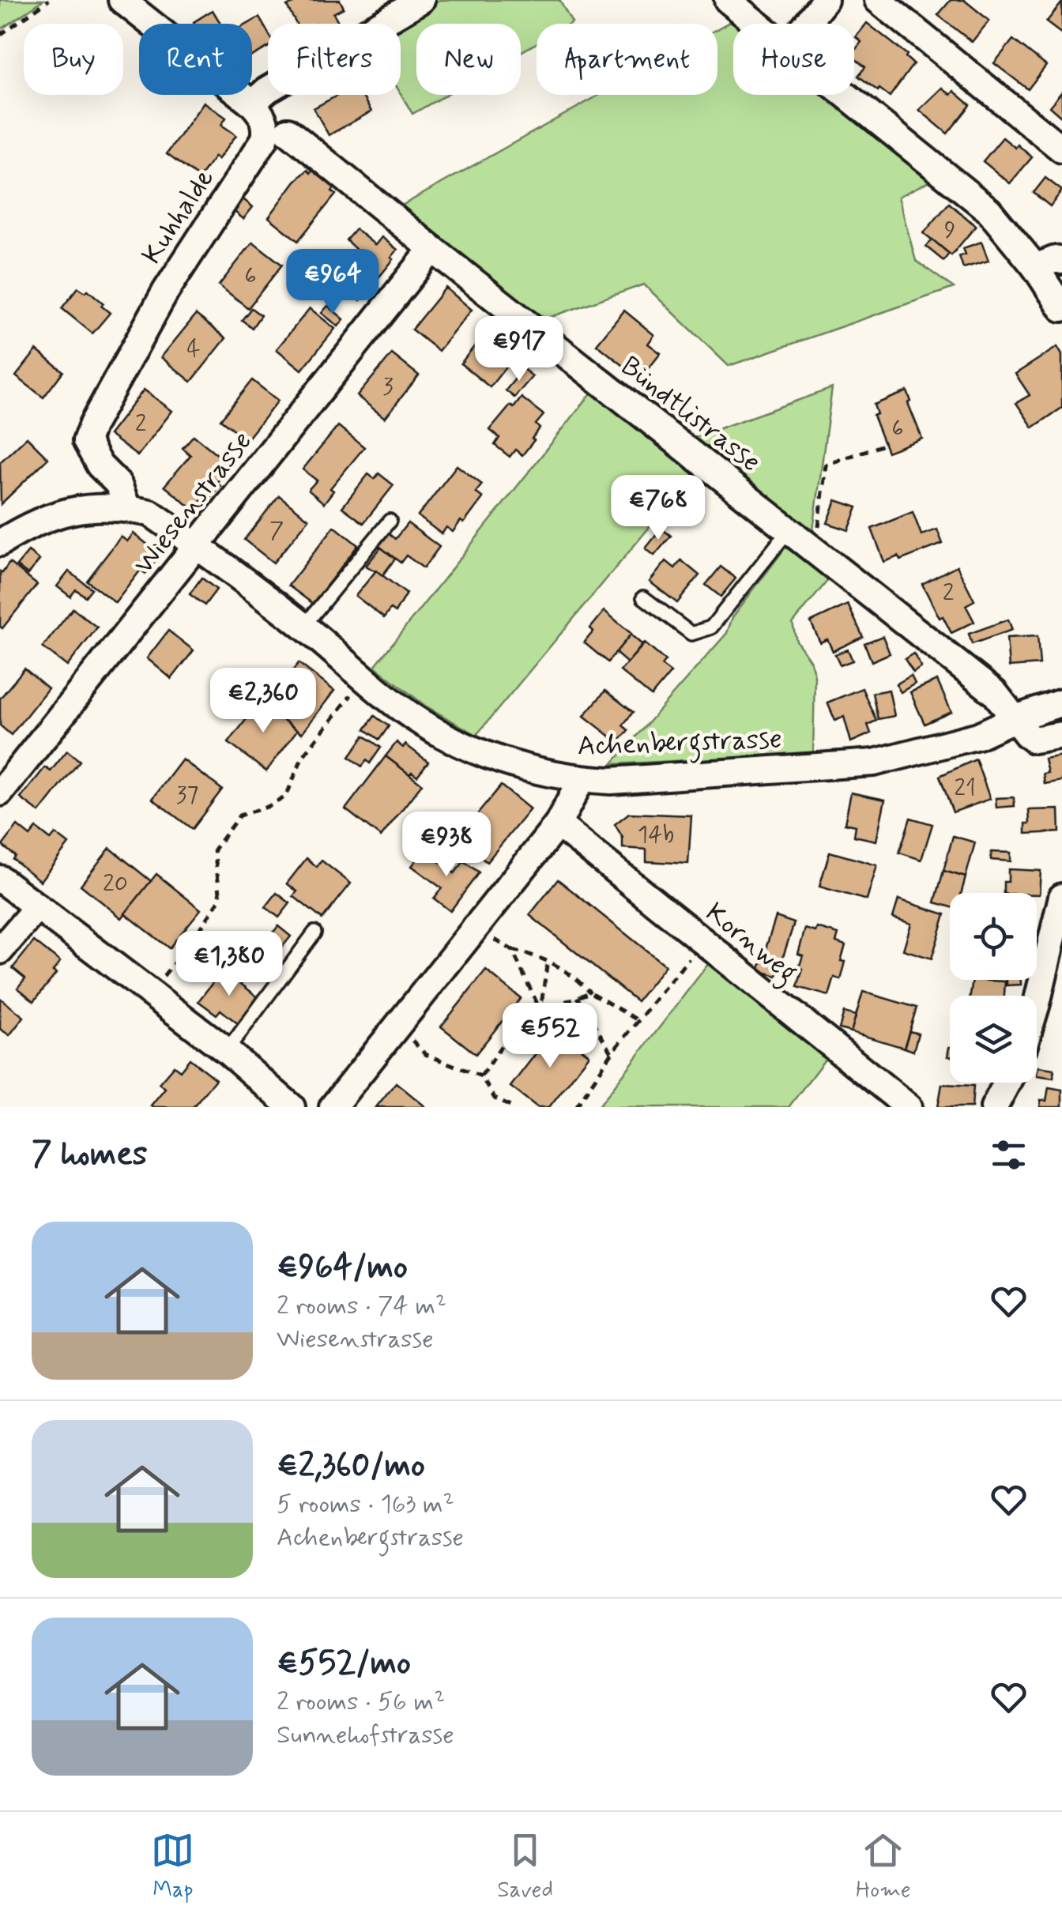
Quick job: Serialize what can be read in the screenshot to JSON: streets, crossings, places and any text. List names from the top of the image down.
{
  "streets": {
    "street": [
      "Kuhhalde",
      "Bündtlistrasse",
      "Wiesenstrasse",
      "Achenbergstrasse",
      "Kornweg"
    ]
  },
  "crossings": [
    ["Kuhhalde", "Achenbergstrasse"],
    ["Bündtlistrasse", "Wiesenstrasse"],
    ["Bündtlistrasse", "Achenbergstrasse"],
    ["Wiesenstrasse", "Achenbergstrasse"]
  ],
  "house_numbers": [
    "9",
    "6",
    "4",
    "3",
    "2",
    "6",
    "7",
    "2",
    "21",
    "37",
    "14b",
    "20"
  ],
  "page": {
    "chip": [
      "Buy",
      "Rent",
      "Filters",
      "New",
      "Apartment",
      "House"
    ],
    "price": [
      "€964",
      "€917",
      "€768",
      "€2,360",
      "€938",
      "€1,380",
      "€552"
    ],
    "heading": "7 homes",
    "list": [
      {
        "name": "€964/mo",
        "note": "2 rooms · 74 m² · Wiesenstrasse"
      },
      {
        "name": "€2,360/mo",
        "note": "5 rooms · 163 m² · Achenbergstrasse"
      },
      {
        "name": "€552/mo",
        "note": "2 rooms · 56 m² · Sunnehofstrasse"
      }
    ],
    "tabs": ["Map", "Saved", "Home"]
  }
}
